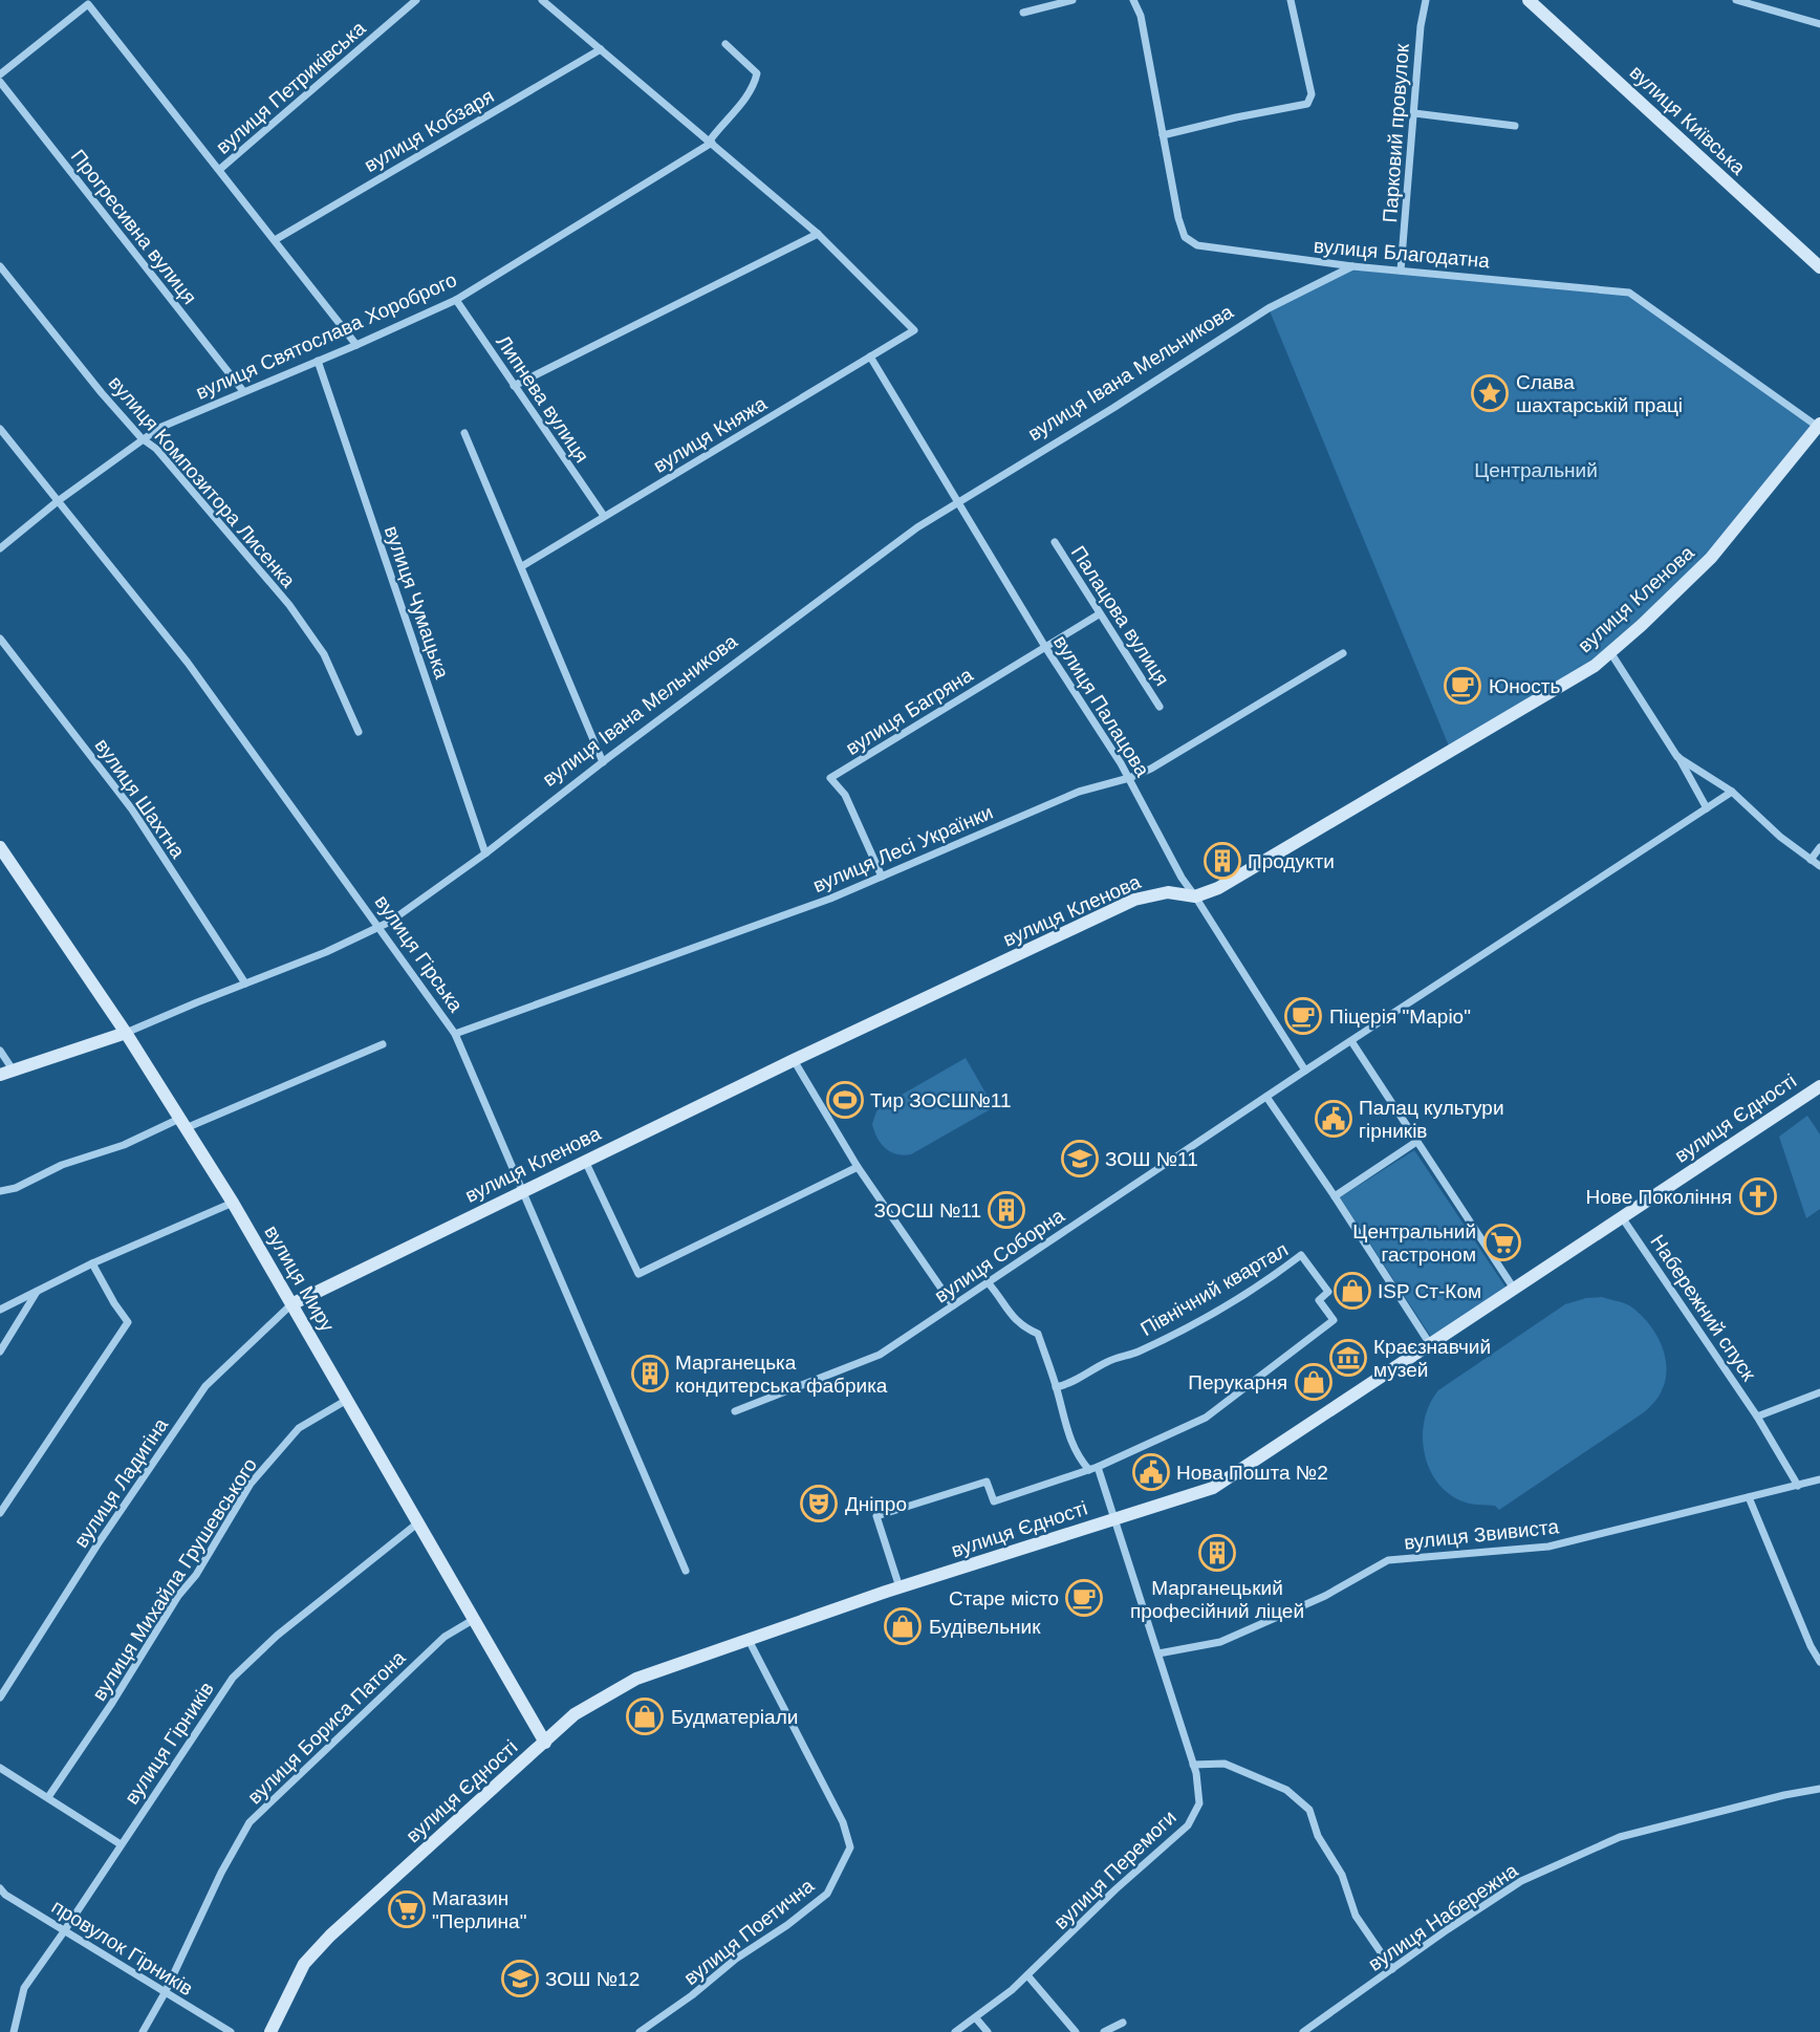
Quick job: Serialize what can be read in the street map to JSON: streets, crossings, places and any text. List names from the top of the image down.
{
  "streets": {
    "street": [
      "вулиця Петриківська",
      "вулиця Київська",
      "вулиця Кобзаря",
      "Парковий провулок",
      "Прогресивна вулиця",
      "вулиця Благодатна",
      "вулиця Святослава Хороброго",
      "вулиця Івана Мельникова",
      "Липнева вулиця",
      "вулиця Княжа",
      "вулиця Композитора Лисенка",
      "вулиця Кленова",
      "вулиця Чумацька",
      "Палацова вулиця",
      "вулиця Палацова",
      "вулиця Багряна",
      "вулиця Шахтна",
      "вулиця Лесі Українки",
      "вулиця Гірська",
      "вулиця Єдності",
      "вулиця Соборна",
      "вулиця Миру",
      "Північний квартал",
      "Набережний спуск",
      "вулиця Ладигіна",
      "вулиця Звивиста",
      "вулиця Михайла Грушевського",
      "вулиця Бориса Патона",
      "вулиця Гірників",
      "вулиця Перемоги",
      "вулиця Набережна",
      "вулиця Поетична",
      "провулок Гірників"
    ]
  },
  "crossings": [
    ["Парковий провулок", "вулиця Благодатна"],
    ["Прогресивна вулиця", "вулиця Святослава Хороброго"],
    ["вулиця Благодатна", "вулиця Івана Мельникова"],
    ["вулиця Благодатна", "вулиця Кленова"],
    ["вулиця Святослава Хороброго", "Липнева вулиця"],
    ["вулиця Святослава Хороброго", "вулиця Композитора Лисенка"],
    ["вулиця Святослава Хороброго", "вулиця Чумацька"],
    ["вулиця Святослава Хороброго", "вулиця Гірська"],
    ["вулиця Івана Мельникова", "вулиця Чумацька"],
    ["вулиця Івана Мельникова", "вулиця Палацова"],
    ["вулиця Івана Мельникова", "вулиця Шахтна"],
    ["вулиця Івана Мельникова", "вулиця Гірська"],
    ["вулиця Івана Мельникова", "вулиця Миру"],
    ["Липнева вулиця", "вулиця Княжа"],
    ["вулиця Княжа", "вулиця Палацова"],
    ["вулиця Кленова", "вулиця Палацова"],
    ["вулиця Кленова", "вулиця Гірська"],
    ["вулиця Кленова", "вулиця Миру"],
    ["вулиця Кленова", "вулиця Ладигіна"],
    ["Палацова вулиця", "вулиця Багряна"],
    ["вулиця Палацова", "вулиця Багряна"],
    ["вулиця Палацова", "вулиця Лесі Українки"],
    ["вулиця Палацова", "вулиця Соборна"],
    ["вулиця Багряна", "вулиця Лесі Українки"],
    ["вулиця Лесі Українки", "вулиця Гірська"],
    ["вулиця Єдності", "вулиця Миру"],
    ["вулиця Єдності", "Північний квартал"],
    ["вулиця Єдності", "Набережний спуск"],
    ["вулиця Єдності", "вулиця Перемоги"],
    ["вулиця Єдності", "вулиця Поетична"],
    ["вулиця Миру", "вулиця Ладигіна"],
    ["вулиця Миру", "вулиця Михайла Грушевського"],
    ["вулиця Миру", "вулиця Бориса Патона"],
    ["вулиця Миру", "вулиця Гірників"],
    ["Набережний спуск", "вулиця Звивиста"],
    ["вулиця Звивиста", "вулиця Перемоги"],
    ["вулиця Бориса Патона", "провулок Гірників"],
    ["вулиця Гірників", "провулок Гірників"]
  ],
  "parks": ["Центральний"],
  "places": {
    "place": ["Слава шахтарській праці"],
    "cafe": ["Юность", "Піцерія \"Маріо\"", "Старе місто"],
    "building": [
      "Продукти",
      "ЗОСШ №11",
      "Марганецька кондитерська фабрика",
      "Марганецький професійний ліцей"
    ],
    "sports": ["Тир ЗОСШ№11"],
    "public building": ["Палац культури гірників", "Нова Пошта №2"],
    "school or university": ["ЗОШ №11", "ЗОШ №12"],
    "church": ["Нове Покоління"],
    "supermarket": ["Центральний гастроном", "Магазин \"Перлина\""],
    "shop": [
      "ISP Ст-Ком",
      "Перукарня",
      "Будівельник",
      "Будматеріали"
    ],
    "museum": ["Краєзнавчий музей"],
    "theatre": ["Дніпро"]
  }
}
